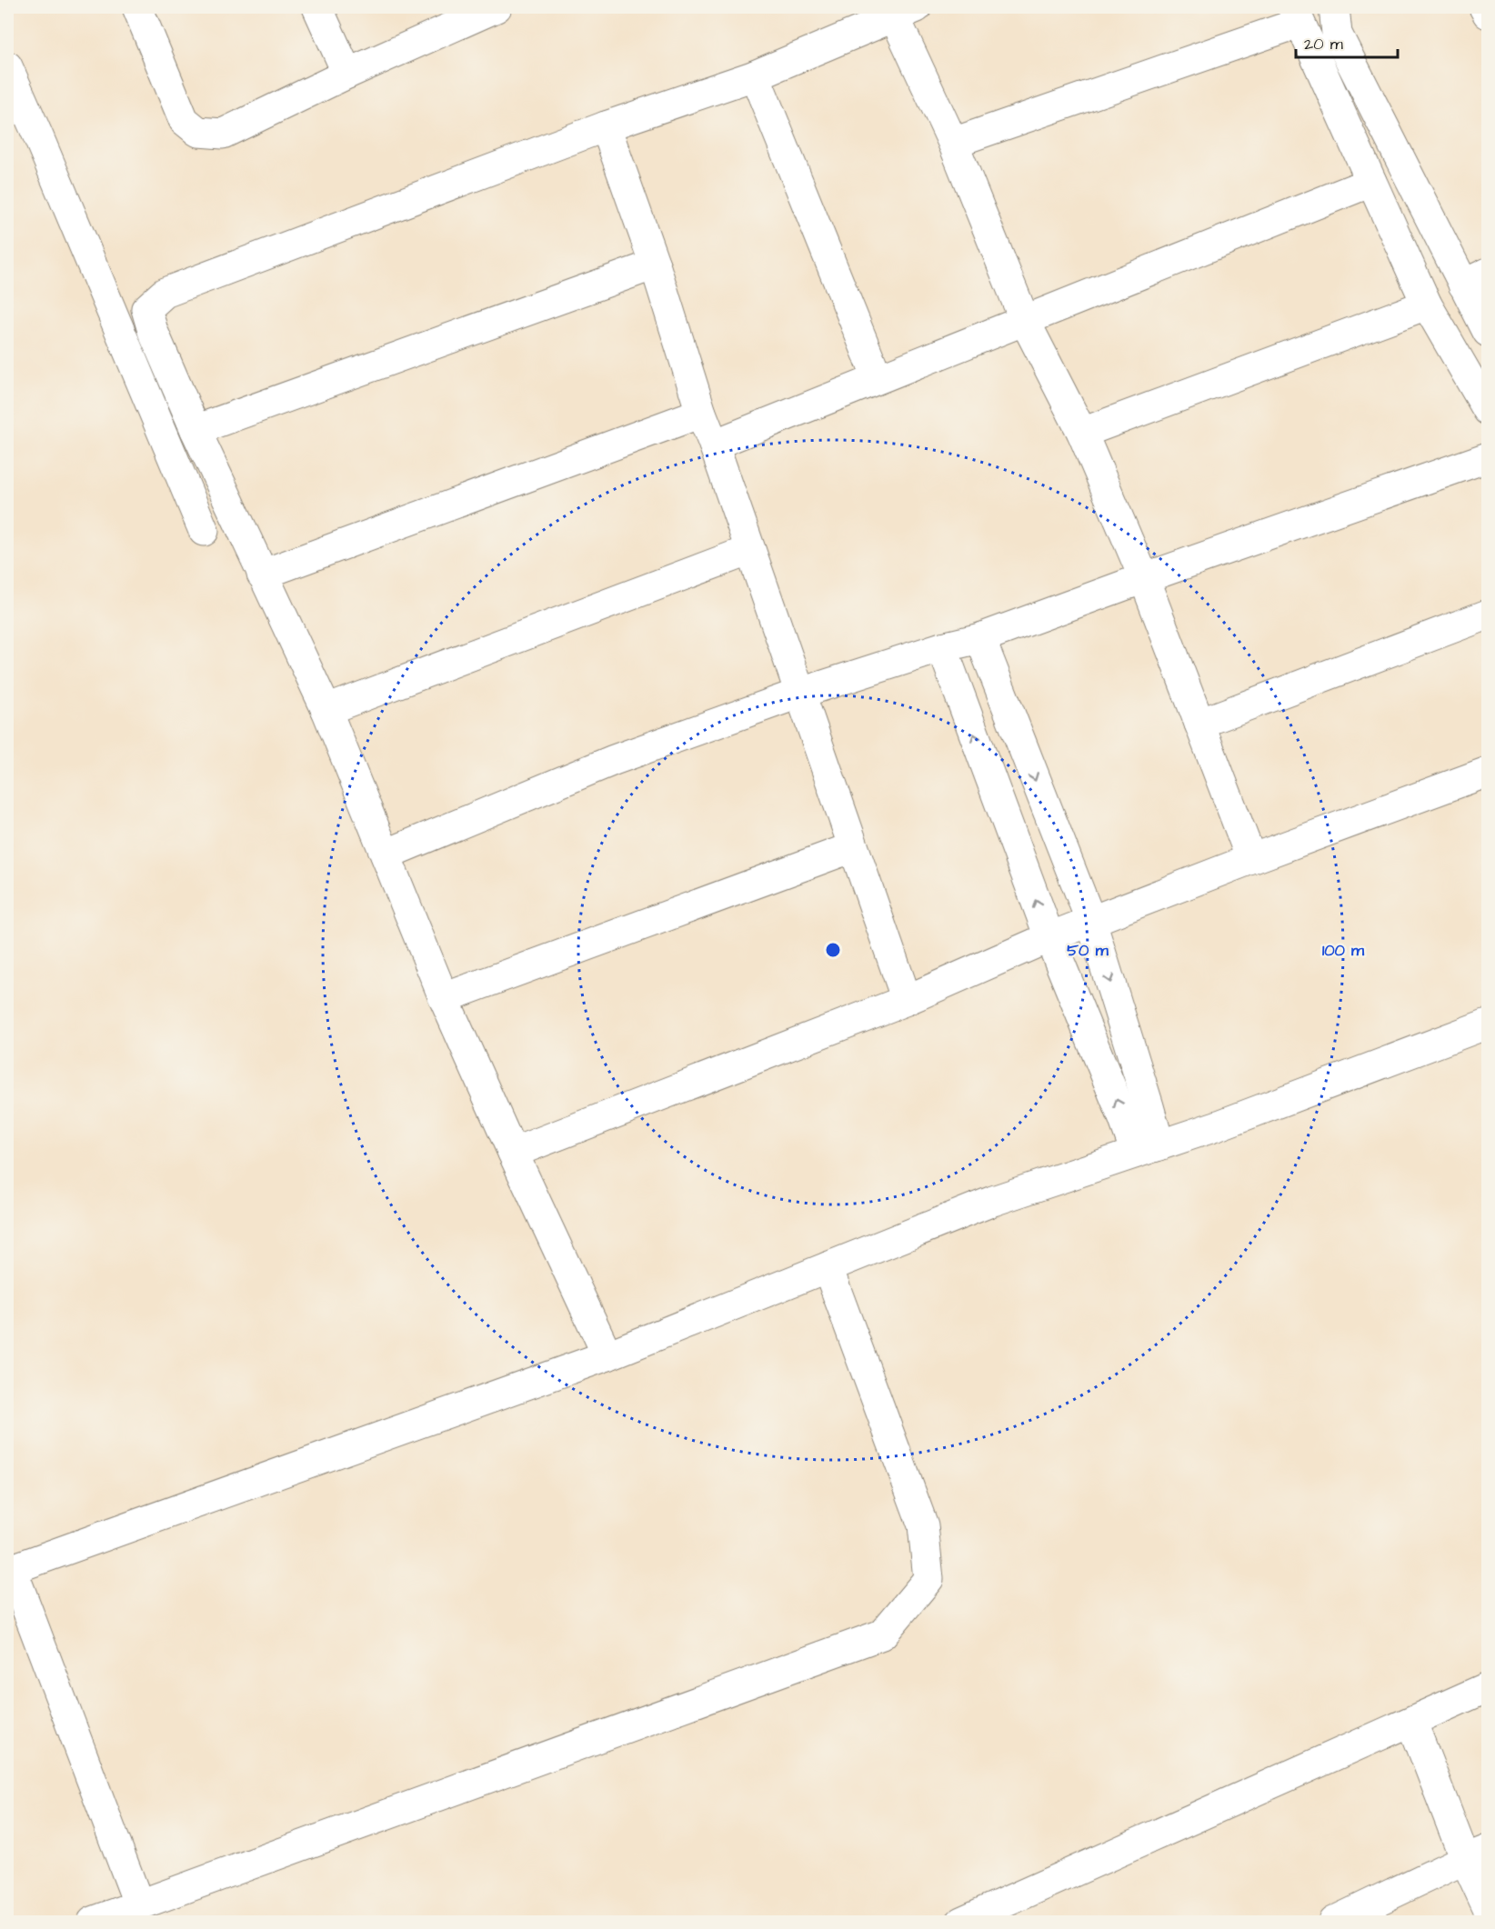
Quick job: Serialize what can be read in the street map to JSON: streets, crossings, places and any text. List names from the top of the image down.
{
  "scale_bar": "20 m",
  "rings": ["50 m", "100 m"]
}
